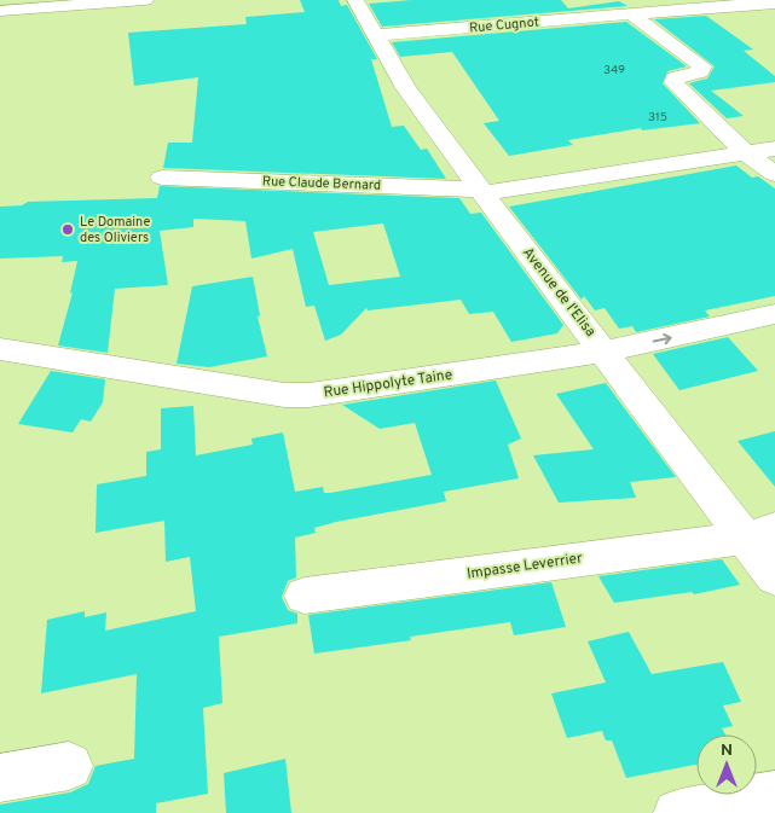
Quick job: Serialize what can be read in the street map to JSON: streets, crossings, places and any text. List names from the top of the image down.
{
  "streets": {
    "street": [
      "Rue Cugnot",
      "Rue Claude Bernard",
      "Avenue de l'Elisa",
      "Rue Hippolyte Taine",
      "Impasse Leverrier"
    ]
  },
  "crossings": [
    ["Rue Cugnot", "Avenue de l'Elisa"],
    ["Rue Claude Bernard", "Avenue de l'Elisa"],
    ["Avenue de l'Elisa", "Rue Hippolyte Taine"],
    ["Avenue de l'Elisa", "Impasse Leverrier"]
  ],
  "places": ["Le Domaine des Oliviers"],
  "house_numbers": ["349", "315"],
  "north": "top"
}
